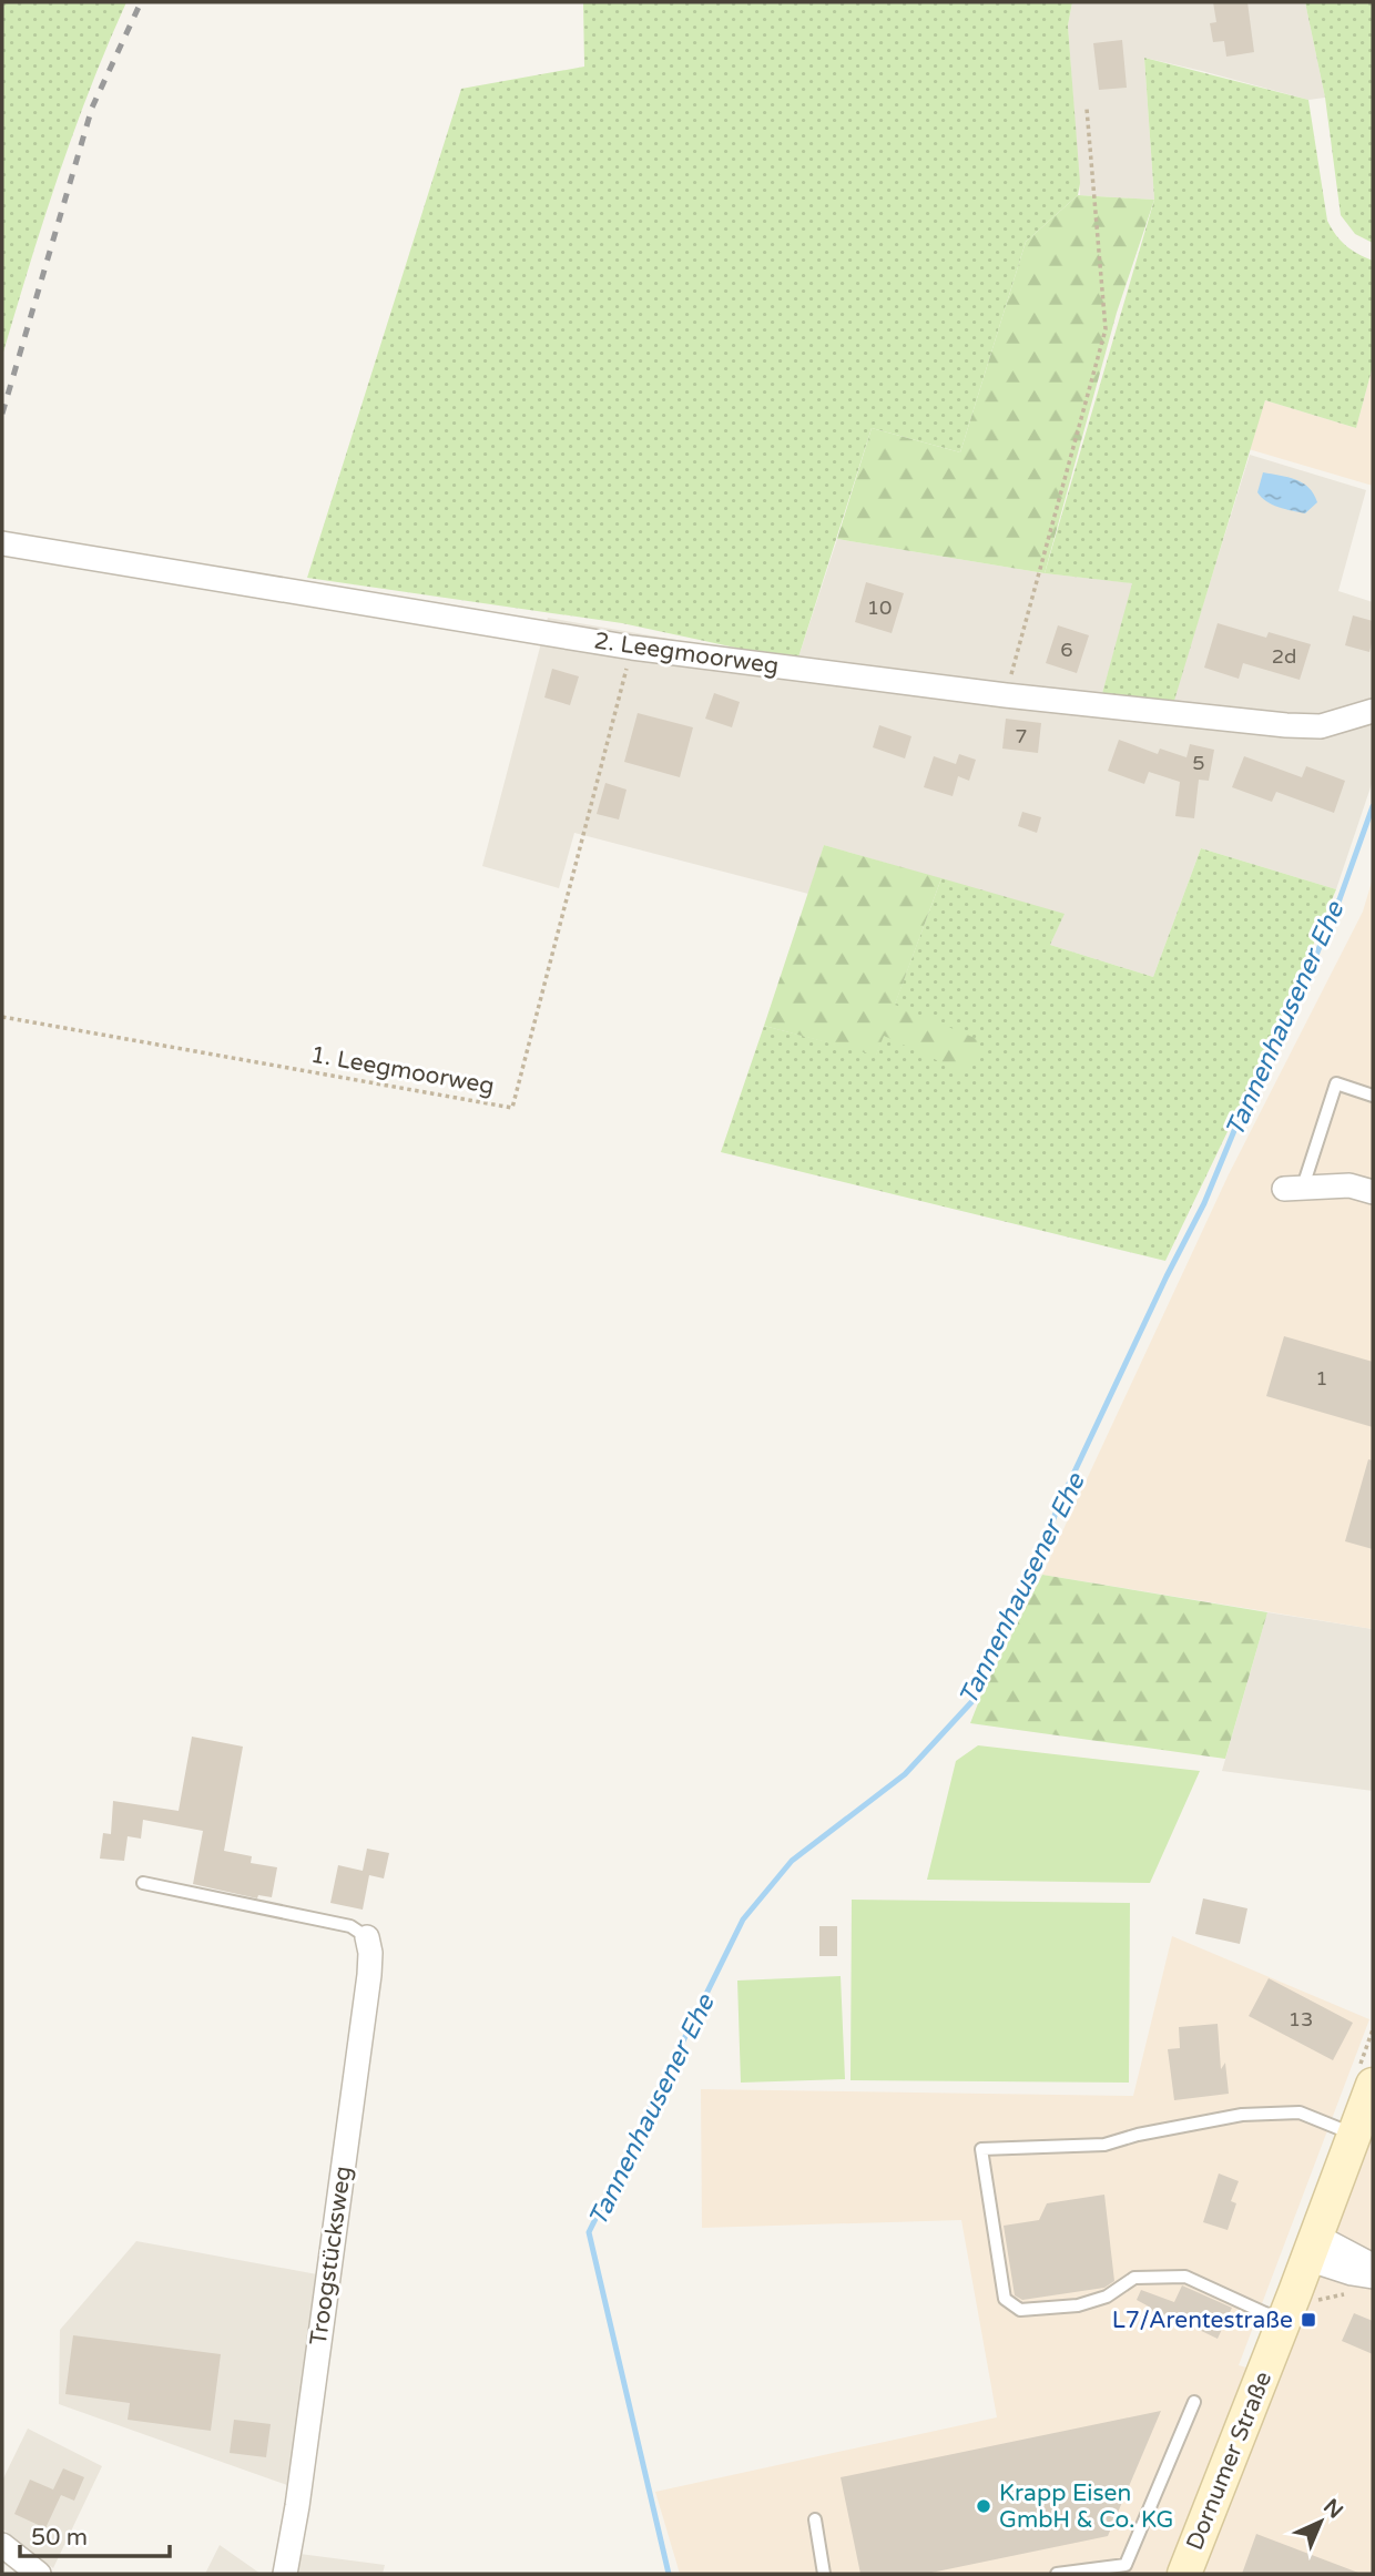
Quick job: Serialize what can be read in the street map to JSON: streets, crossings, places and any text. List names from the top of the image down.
{
  "streets": {
    "main road": ["Dornumer Straße"],
    "street": ["2. Leegmoorweg", "Troogstücksweg"],
    "path": ["1. Leegmoorweg"]
  },
  "crossings": [
    ["2. Leegmoorweg", "1. Leegmoorweg"]
  ],
  "water": ["Tannenhausener Ehe"],
  "places": {
    "transit": ["L7/Arentestraße"],
    "other": ["Krapp Eisen GmbH & Co. KG"]
  },
  "house_numbers": [
    "10",
    "6",
    "2d",
    "7",
    "5",
    "1",
    "13"
  ],
  "scale_bar": "50 m",
  "north": "top right"
}
